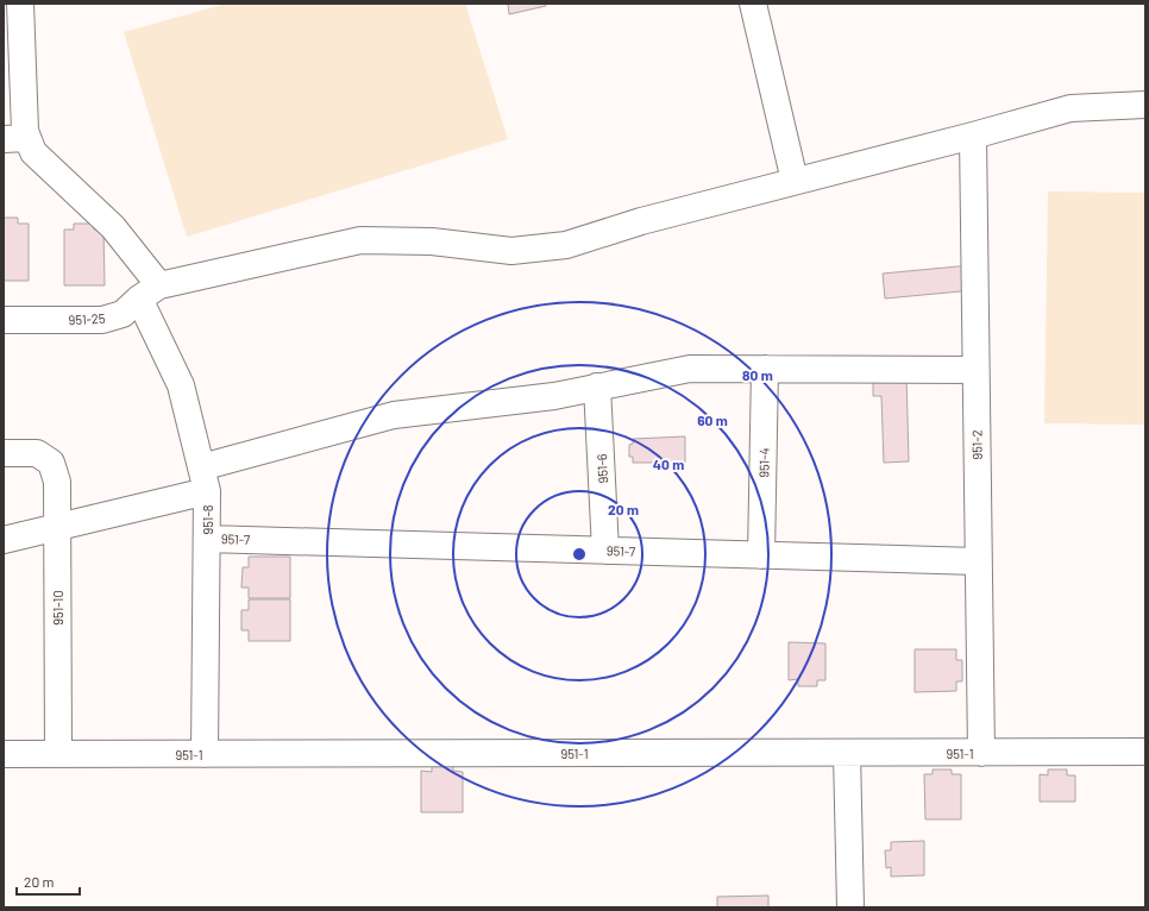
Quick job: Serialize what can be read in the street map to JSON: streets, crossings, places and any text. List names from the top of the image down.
{
  "streets": {
    "street": [
      "951-25",
      "951-2",
      "951-4",
      "951-6",
      "951-8",
      "951-7",
      "951-10",
      "951-1"
    ]
  },
  "crossings": [
    ["951-25", "951-8"],
    ["951-2", "951-7"],
    ["951-2", "951-1"],
    ["951-4", "951-7"],
    ["951-6", "951-7"],
    ["951-8", "951-7"],
    ["951-8", "951-1"],
    ["951-10", "951-1"]
  ],
  "scale_bar": "20 m",
  "rings": [
    "80 m",
    "60 m",
    "40 m",
    "20 m"
  ]
}
